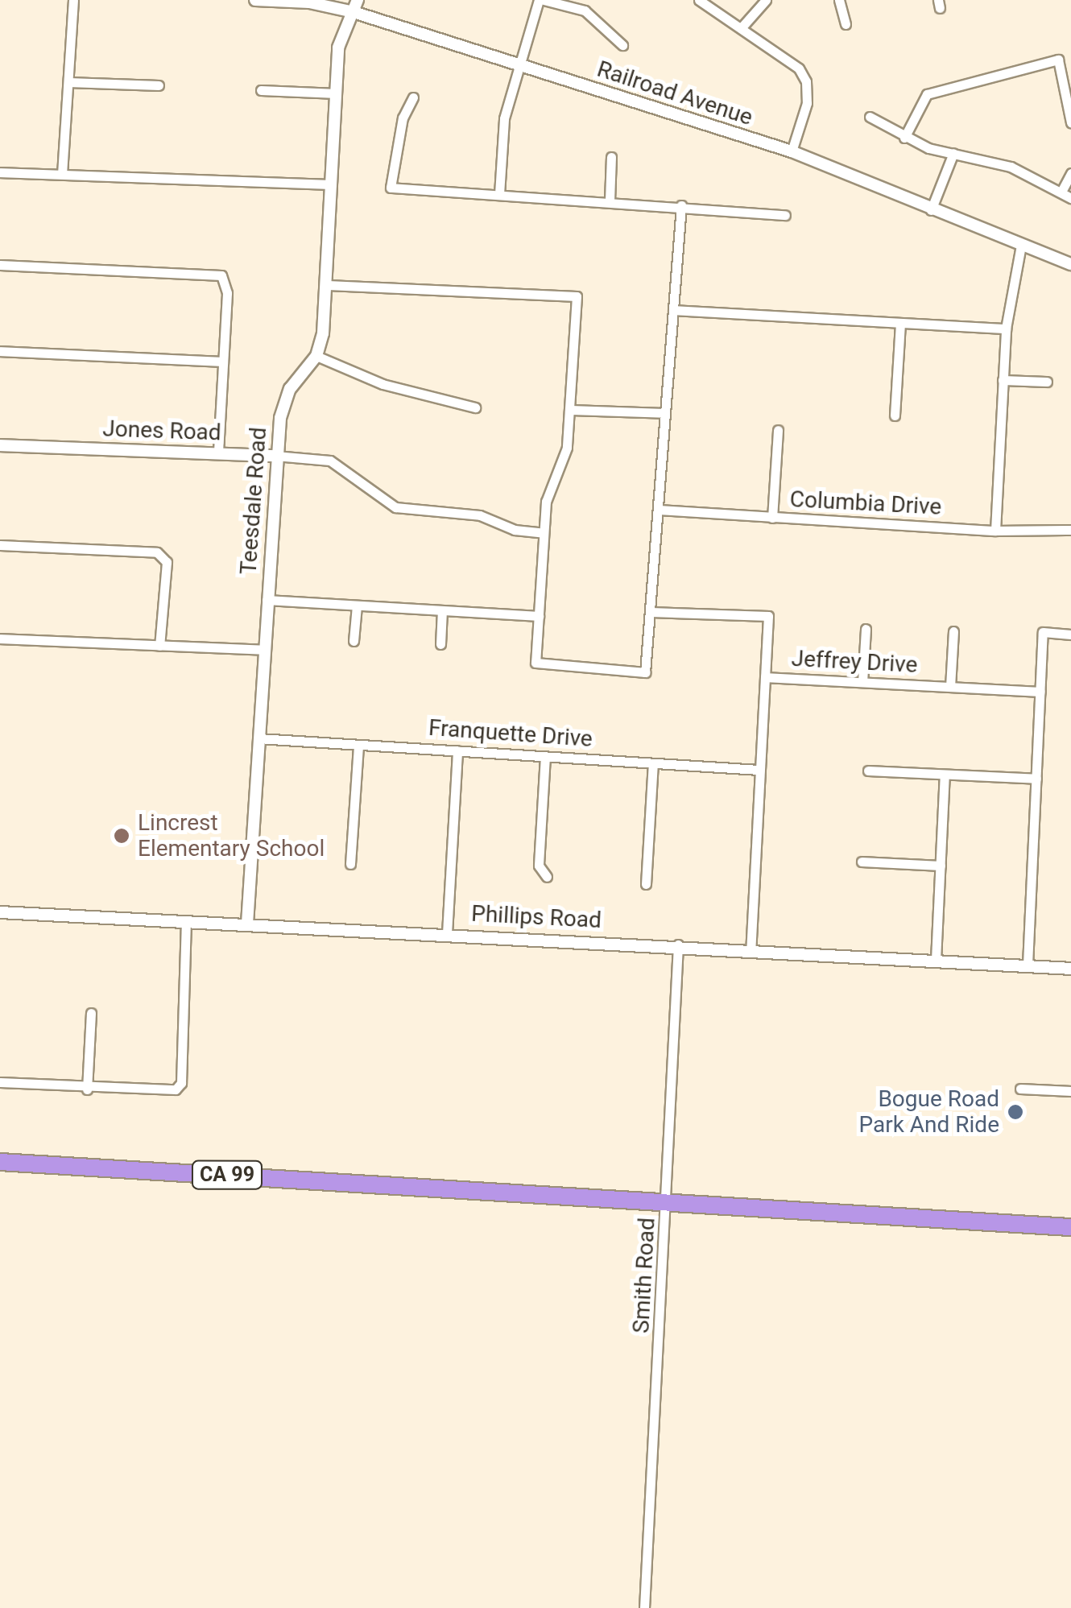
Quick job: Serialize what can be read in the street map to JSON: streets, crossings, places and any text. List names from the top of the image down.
{
  "streets": {
    "highway": ["CA 99"],
    "street": [
      "Railroad Avenue",
      "Jones Road",
      "Teesdale Road",
      "Columbia Drive",
      "Jeffrey Drive",
      "Franquette Drive",
      "Phillips Road",
      "Smith Road"
    ]
  },
  "crossings": [
    ["Railroad Avenue", "Teesdale Road"],
    ["Jones Road", "Teesdale Road"],
    ["Teesdale Road", "Franquette Drive"],
    ["Teesdale Road", "Phillips Road"],
    ["Phillips Road", "Smith Road"],
    ["CA 99", "Smith Road"]
  ],
  "places": ["Lincrest Elementary School", "Bogue Road Park And Ride"]
}
